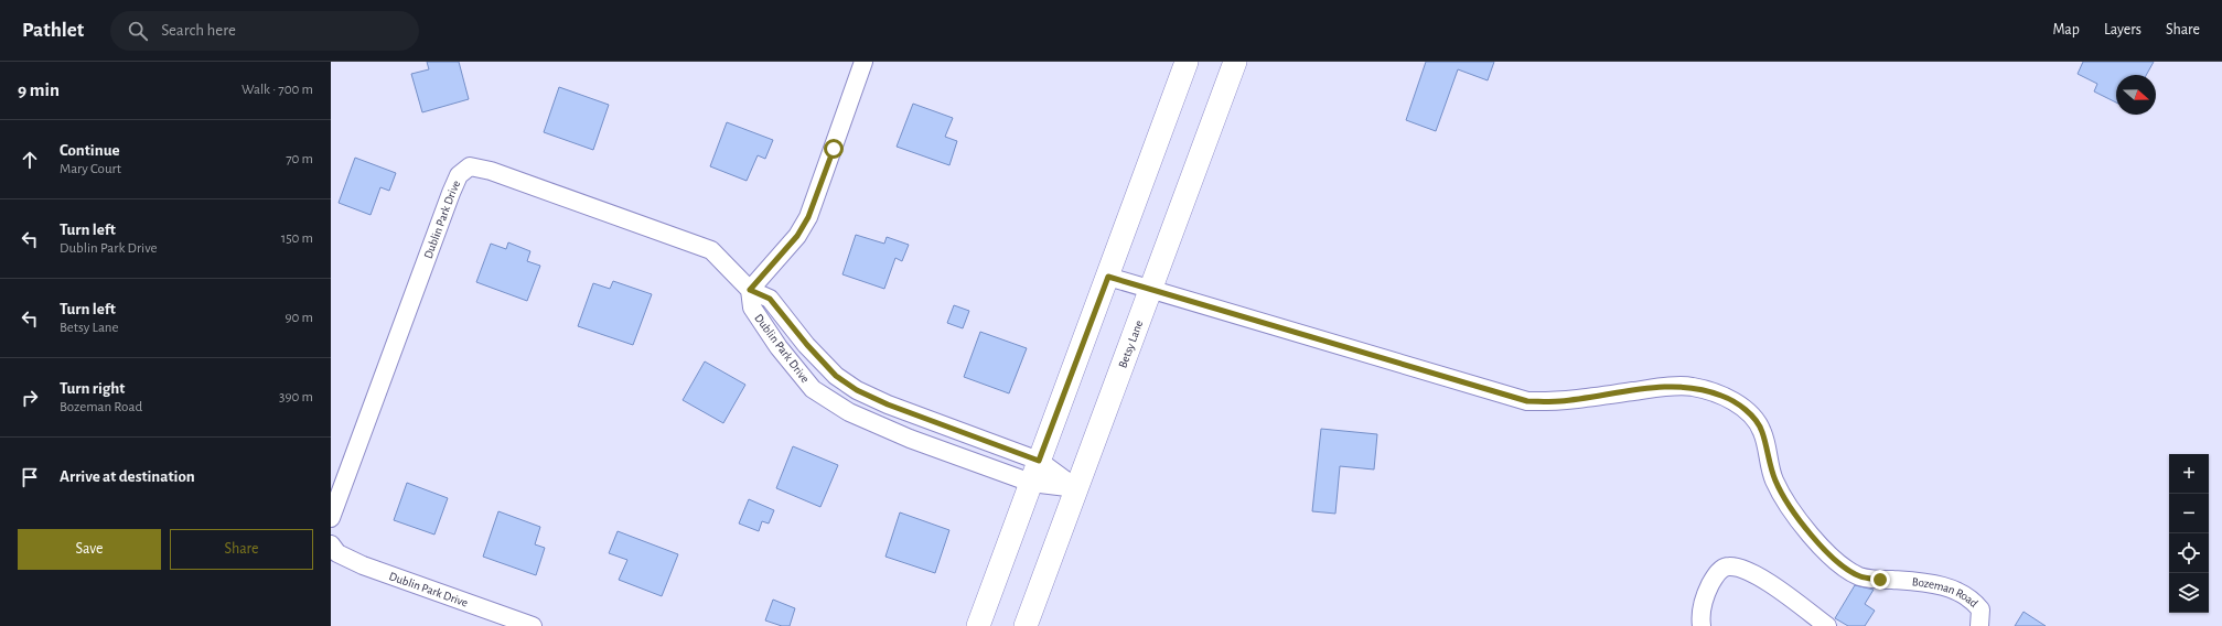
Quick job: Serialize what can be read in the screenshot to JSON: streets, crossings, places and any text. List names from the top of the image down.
{
  "streets": {
    "main road": ["Betsy Lane"],
    "street": ["Dublin Park Drive", "Bozeman Road"]
  },
  "crossings": [
    ["Dublin Park Drive", "Betsy Lane"],
    ["Betsy Lane", "Bozeman Road"]
  ],
  "north": "right",
  "page": {
    "header": "Pathlet",
    "search": "Search here",
    "nav": ["Map", "Layers", "Share"],
    "heading": ["9 min", "Walk · 700 m"],
    "list": [
      ["Continue", "Mary Court", "70 m"],
      ["Turn left", "Dublin Park Drive", "150 m"],
      ["Turn left", "Betsy Lane", "90 m"],
      ["Turn right", "Bozeman Road", "390 m"],
      "Arrive at destination"
    ],
    "map_buttons": ["+", "−"],
    "buttons": ["Save", "Share"]
  }
}
